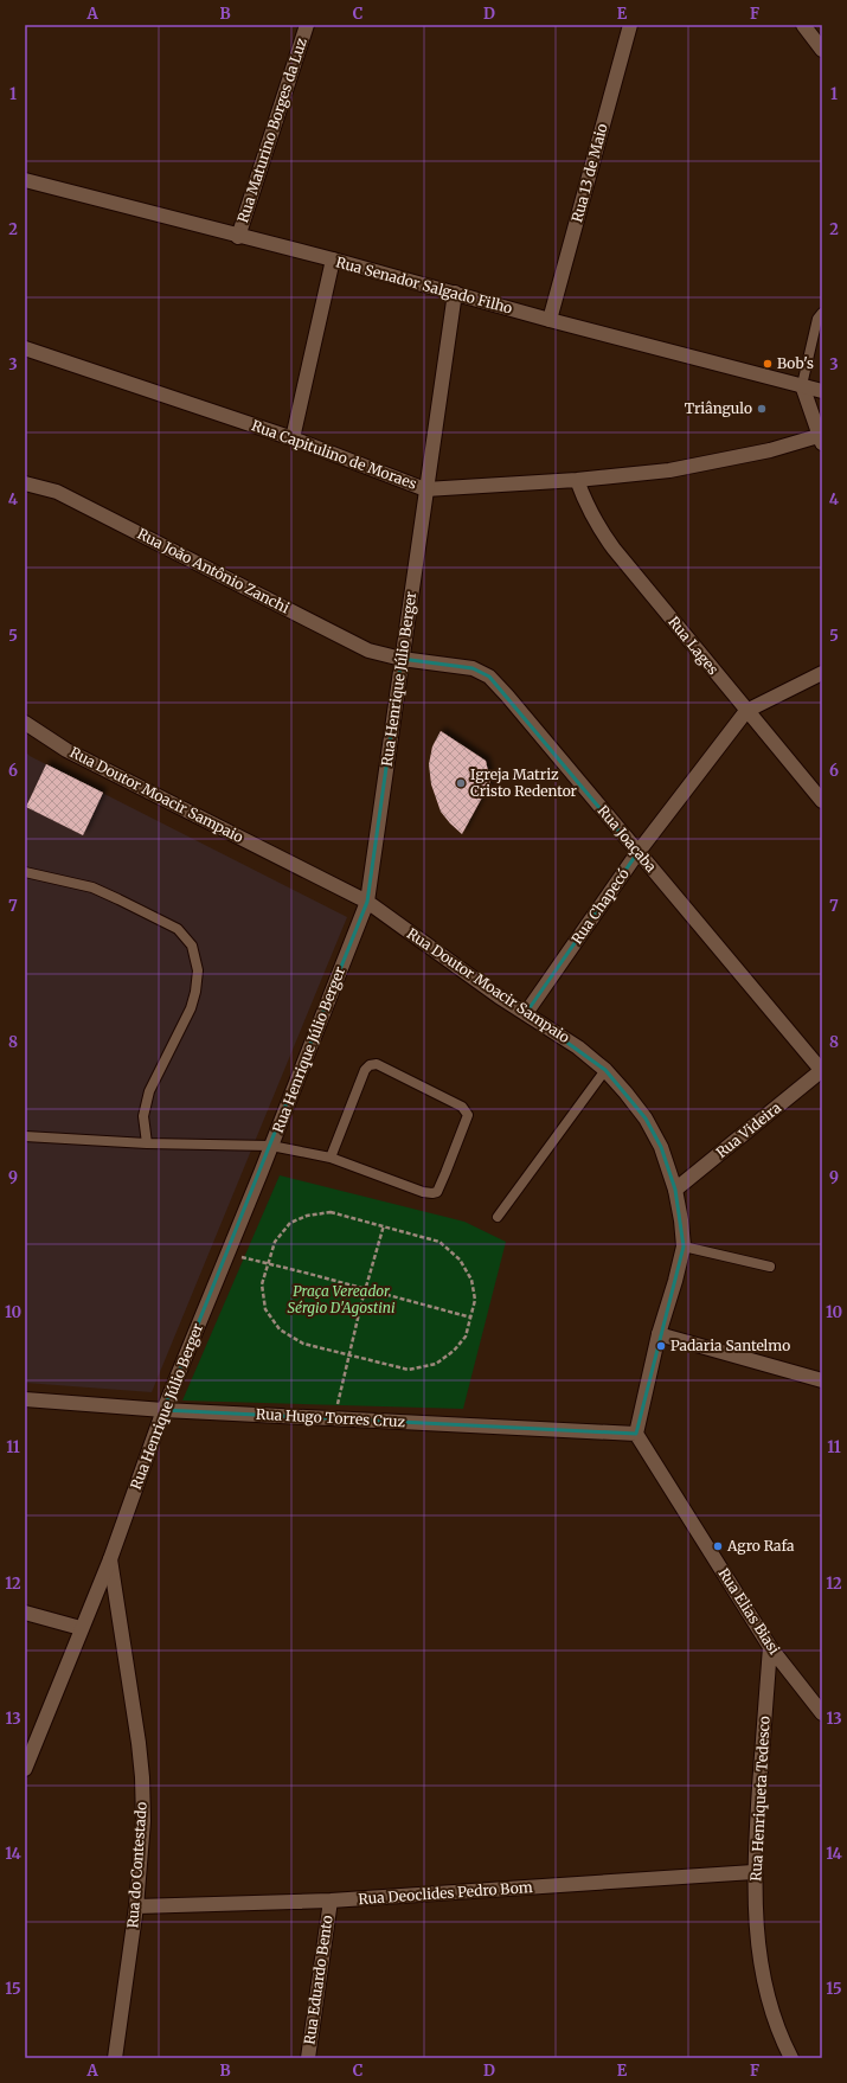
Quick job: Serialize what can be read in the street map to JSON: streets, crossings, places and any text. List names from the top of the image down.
{
  "streets": {
    "street": [
      "Rua Maturino Borges da Luz",
      "Rua 13 de Maio",
      "Rua Senador Salgado Filho",
      "Rua Capitulino de Moraes",
      "Rua João Antônio Zanchi",
      "Rua Lages",
      "Rua Henrique Júlio Berger",
      "Rua Doutor Moacir Sampaio",
      "Rua Joaçaba",
      "Rua Chapecó",
      "Rua Videira",
      "Rua Hugo Torres Cruz",
      "Rua Elias Biasi",
      "Rua Henriqueta Tedesco",
      "Rua do Contestado",
      "Rua Deoclides Pedro Bom",
      "Rua Eduardo Bento"
    ]
  },
  "crossings": [
    ["Rua Maturino Borges da Luz", "Rua Senador Salgado Filho"],
    ["Rua 13 de Maio", "Rua Senador Salgado Filho"],
    ["Rua Senador Salgado Filho", "Rua Henrique Júlio Berger"],
    ["Rua Capitulino de Moraes", "Rua Lages"],
    ["Rua Capitulino de Moraes", "Rua Henrique Júlio Berger"],
    ["Rua João Antônio Zanchi", "Rua Henrique Júlio Berger"],
    ["Rua João Antônio Zanchi", "Rua Joaçaba"],
    ["Rua Lages", "Rua Chapecó"],
    ["Rua Henrique Júlio Berger", "Rua Doutor Moacir Sampaio"],
    ["Rua Henrique Júlio Berger", "Rua Joaçaba"],
    ["Rua Henrique Júlio Berger", "Rua Hugo Torres Cruz"],
    ["Rua Henrique Júlio Berger", "Rua do Contestado"],
    ["Rua Doutor Moacir Sampaio", "Rua Chapecó"],
    ["Rua Doutor Moacir Sampaio", "Rua Videira"],
    ["Rua Doutor Moacir Sampaio", "Rua Hugo Torres Cruz"],
    ["Rua Doutor Moacir Sampaio", "Rua Elias Biasi"],
    ["Rua Joaçaba", "Rua Chapecó"],
    ["Rua Joaçaba", "Rua Videira"],
    ["Rua Hugo Torres Cruz", "Rua Elias Biasi"],
    ["Rua Elias Biasi", "Rua Henriqueta Tedesco"],
    ["Rua Henriqueta Tedesco", "Rua Deoclides Pedro Bom"],
    ["Rua do Contestado", "Rua Deoclides Pedro Bom"],
    ["Rua Deoclides Pedro Bom", "Rua Eduardo Bento"]
  ],
  "parks": ["Praça Vereador Sérgio D'Agostini"],
  "places": [
    "Bob's",
    "Triângulo",
    "Igreja Matriz Cristo Redentor",
    "Padaria Santelmo",
    "Agro Rafa"
  ],
  "grid": {
    "columns": [
      "A",
      "B",
      "C",
      "D",
      "E",
      "F"
    ],
    "rows": [
      "1",
      "2",
      "3",
      "4",
      "5",
      "6",
      "7",
      "8",
      "9",
      "10",
      "11",
      "12",
      "13",
      "14",
      "15"
    ]
  }
}
